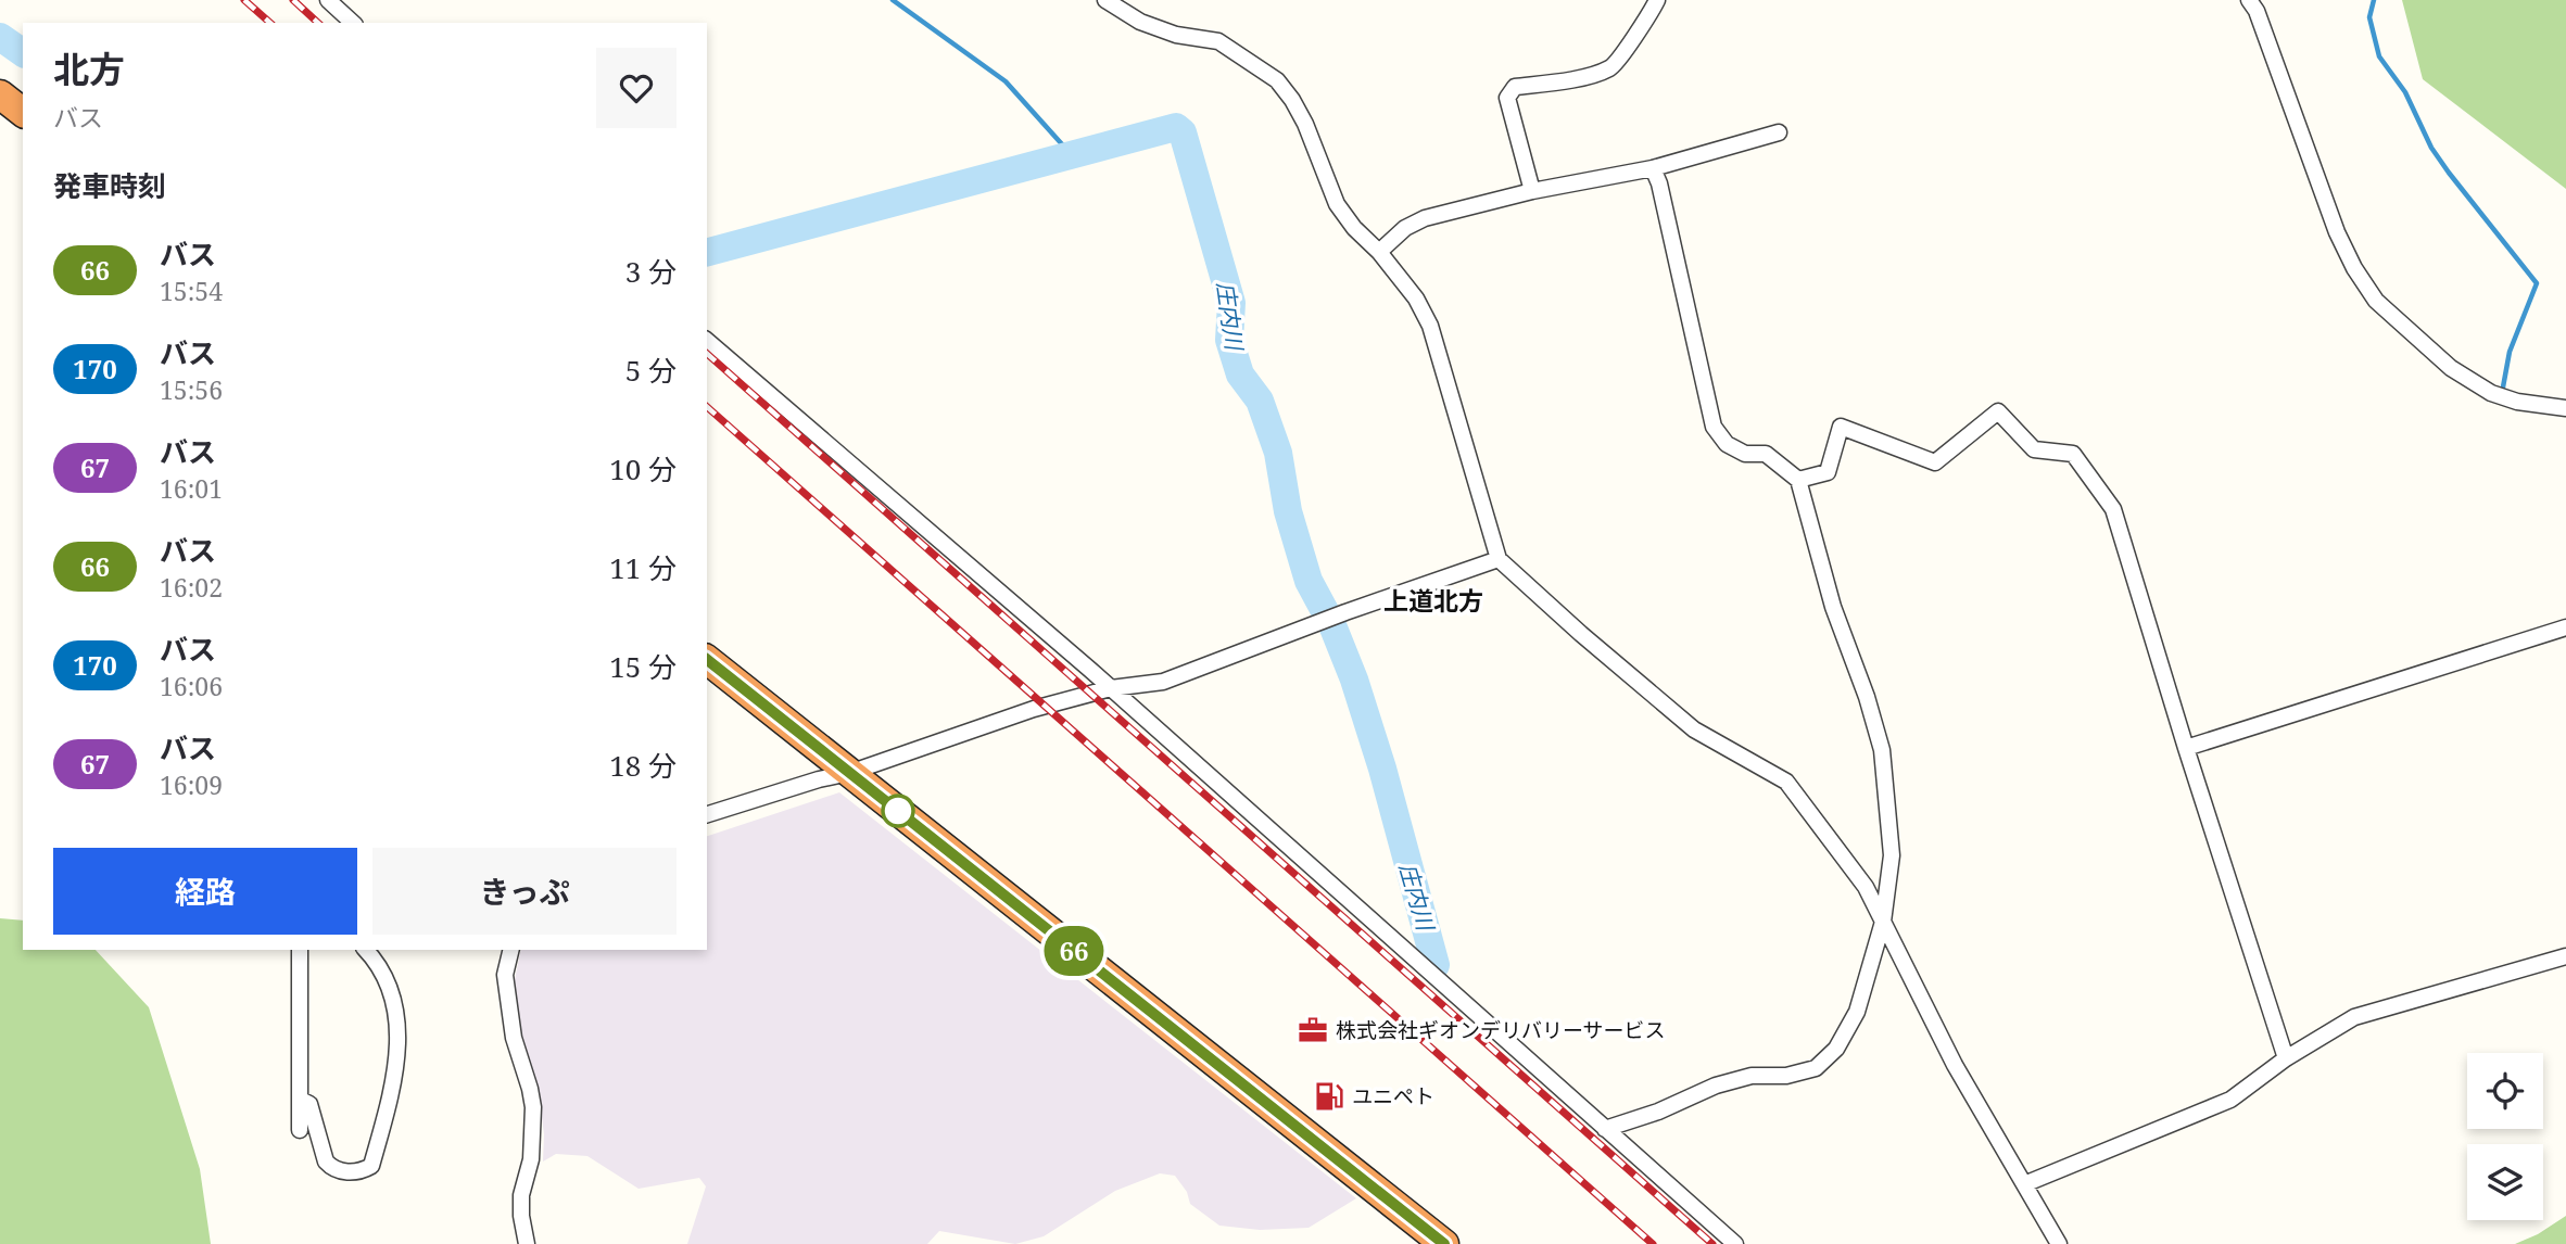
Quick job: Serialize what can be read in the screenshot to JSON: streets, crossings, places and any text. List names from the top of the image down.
{
  "districts": ["上道北方"],
  "water": ["庄内川"],
  "places": {
    "office": ["株式会社ギオンデリバリーサービス"],
    "fuel station": ["ユニペト"]
  },
  "lines": ["bus line 66"],
  "page": {
    "on_map": "66",
    "heading": [
      ["北方", "バス"],
      "発車時刻"
    ],
    "list": [
      {
        "mark": "66",
        "name": "バス",
        "note": "15:54",
        "value": "3 分"
      },
      {
        "mark": "170",
        "name": "バス",
        "note": "15:56",
        "value": "5 分"
      },
      {
        "mark": "67",
        "name": "バス",
        "note": "16:01",
        "value": "10 分"
      },
      {
        "mark": "66",
        "name": "バス",
        "note": "16:02",
        "value": "11 分"
      },
      {
        "mark": "170",
        "name": "バス",
        "note": "16:06",
        "value": "15 分"
      },
      {
        "mark": "67",
        "name": "バス",
        "note": "16:09",
        "value": "18 分"
      }
    ],
    "buttons": ["経路", "きっぷ"]
  }
}
